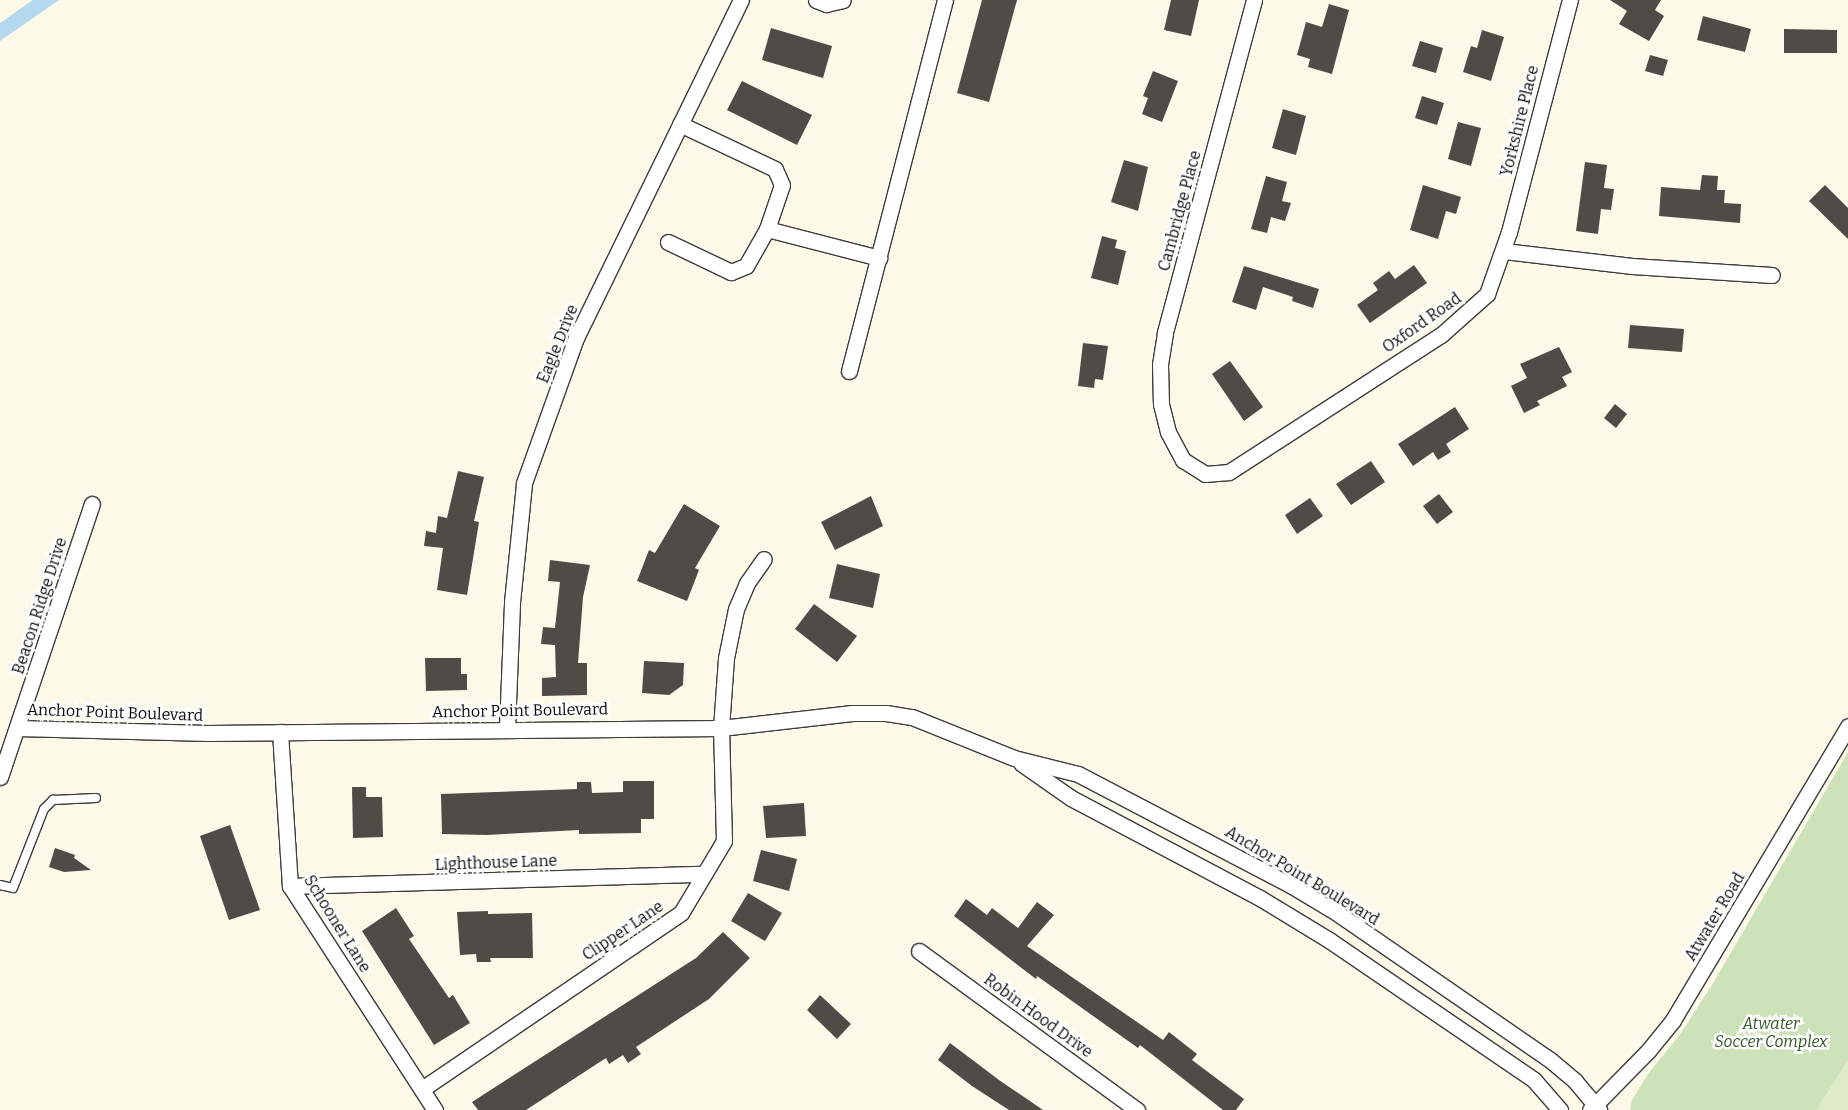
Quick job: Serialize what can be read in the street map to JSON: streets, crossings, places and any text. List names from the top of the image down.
{
  "streets": {
    "street": [
      "Yorkshire Place",
      "Cambridge Place",
      "Oxford Road",
      "Eagle Drive",
      "Beacon Ridge Drive",
      "Anchor Point Boulevard",
      "Lighthouse Lane",
      "Atwater Road",
      "Schooner Lane",
      "Clipper Lane",
      "Robin Hood Drive"
    ]
  },
  "crossings": [
    ["Yorkshire Place", "Oxford Road"],
    ["Cambridge Place", "Oxford Road"],
    ["Eagle Drive", "Anchor Point Boulevard"],
    ["Beacon Ridge Drive", "Anchor Point Boulevard"],
    ["Anchor Point Boulevard", "Atwater Road"],
    ["Anchor Point Boulevard", "Schooner Lane"],
    ["Anchor Point Boulevard", "Clipper Lane"],
    ["Lighthouse Lane", "Schooner Lane"],
    ["Lighthouse Lane", "Clipper Lane"],
    ["Schooner Lane", "Clipper Lane"]
  ],
  "parks": ["Atwater Soccer Complex"]
}
